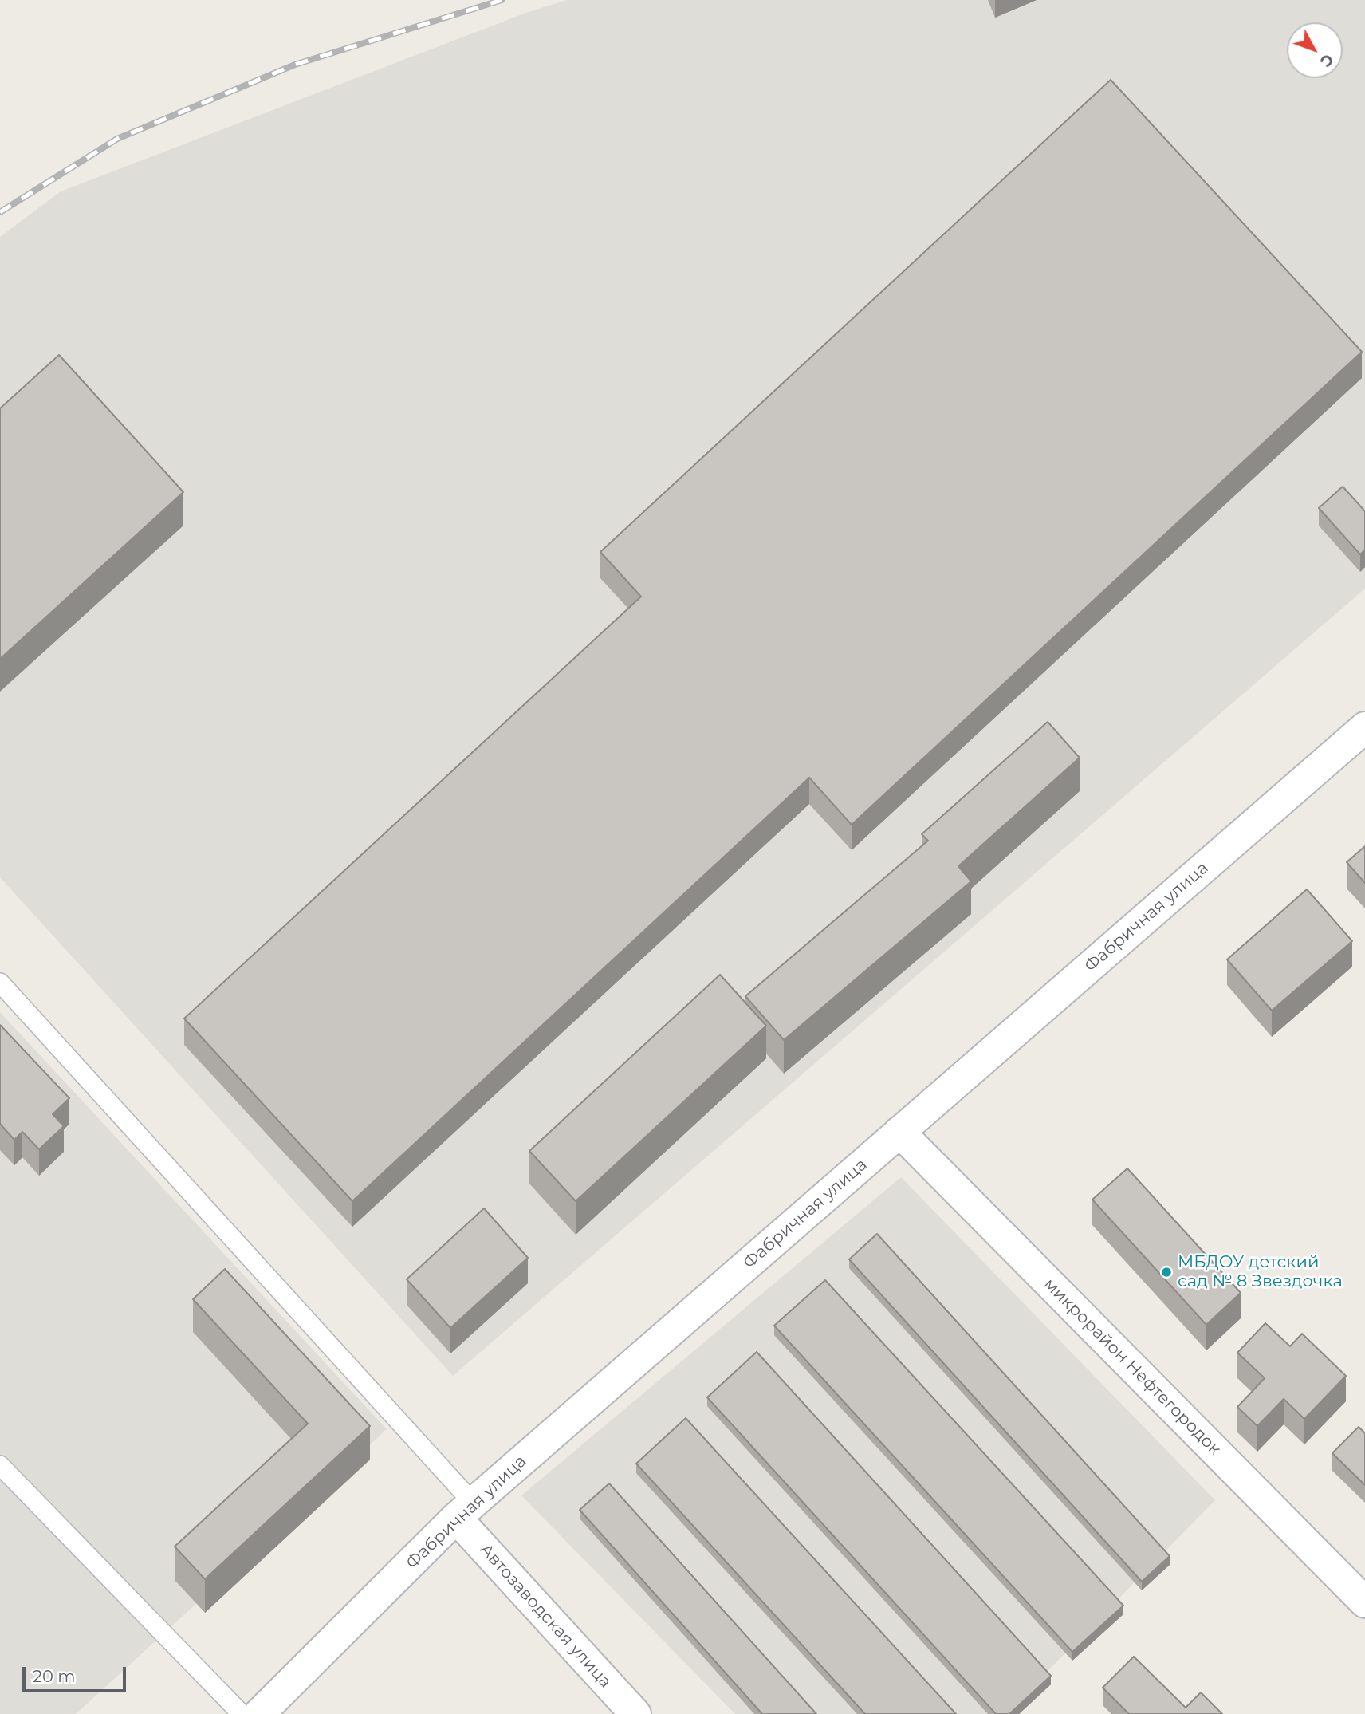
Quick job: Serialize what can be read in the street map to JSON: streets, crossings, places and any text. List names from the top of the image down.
{
  "streets": {
    "street": ["Фабричная улица", "микрорайон Нефтегородок", "Автозаводская улица"]
  },
  "crossings": [
    ["Фабричная улица", "микрорайон Нефтегородок"],
    ["Фабричная улица", "Автозаводская улица"]
  ],
  "places": ["МБДОУ детский сад № 8 Звездочка"],
  "scale_bar": "20 m",
  "north": "bottom right"
}
